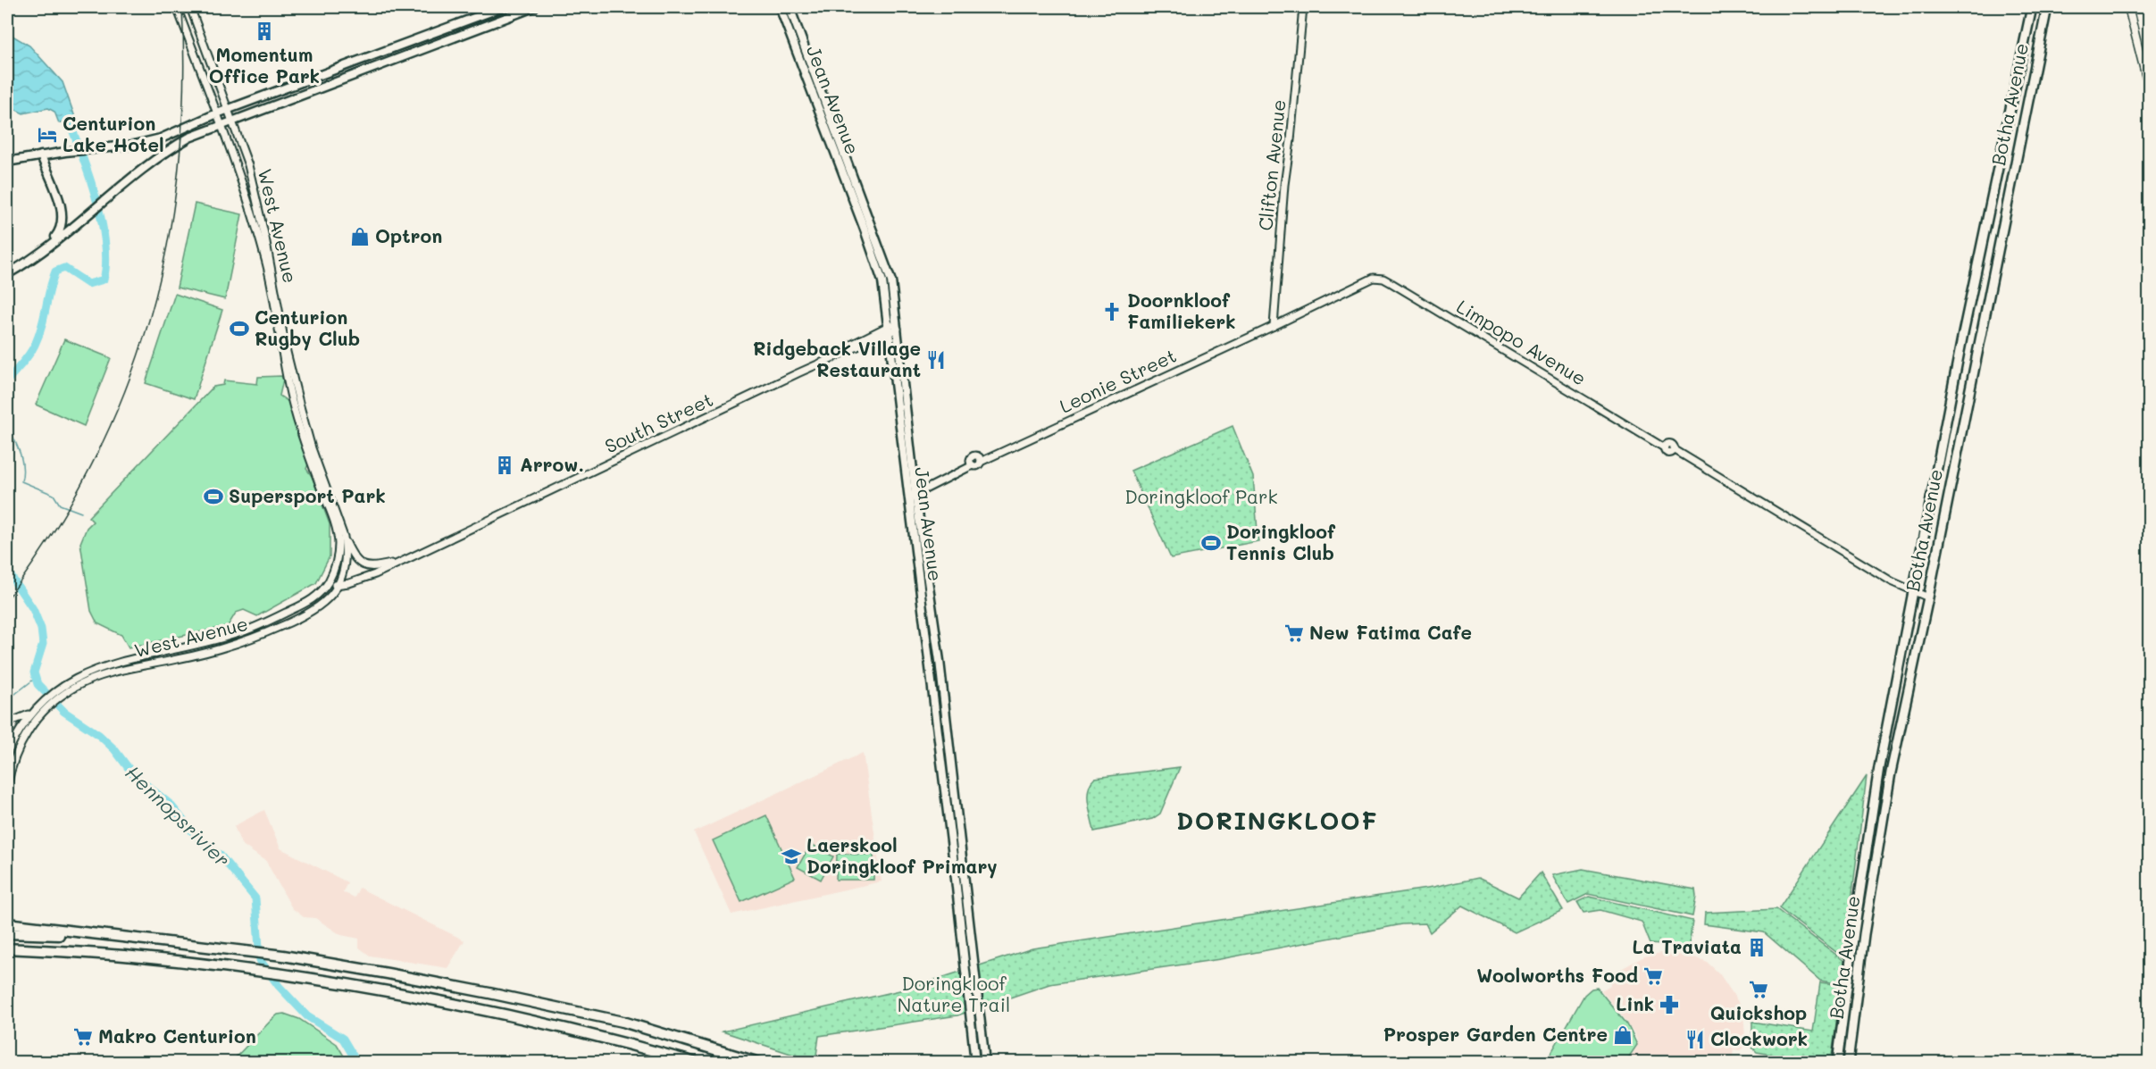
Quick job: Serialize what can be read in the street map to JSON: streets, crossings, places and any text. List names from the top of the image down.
{
  "streets": {
    "main road": ["Jean Avenue", "Botha Avenue"],
    "street": [
      "Clifton Avenue",
      "West Avenue",
      "Limpopo Avenue",
      "Leonie Street",
      "South Street"
    ]
  },
  "crossings": [
    ["Jean Avenue", "South Street"],
    ["Botha Avenue", "Limpopo Avenue"],
    ["Clifton Avenue", "Leonie Street"],
    ["West Avenue", "South Street"],
    ["Limpopo Avenue", "Leonie Street"]
  ],
  "districts": ["DORINGKLOOF"],
  "water": ["Hennopsrivier"],
  "parks": ["Doringkloof Park", "Doringkloof Nature Trail"],
  "places": {
    "building": ["Momentum Office Park", "Arrow.", "La Traviata"],
    "hotel": ["Centurion Lake Hotel"],
    "shop": ["Optron", "Prosper Garden Centre"],
    "church": ["Doornkloof Familiekerk"],
    "sports": ["Centurion Rugby Club", "Supersport Park", "Doringkloof Tennis Club"],
    "restaurant": ["Ridgeback Village Restaurant", "Clockwork"],
    "supermarket": [
      "New Fatima Cafe",
      "Woolworths Food",
      "Quickshop",
      "Makro Centurion"
    ],
    "school or university": ["Laerskool Doringkloof Primary"],
    "pharmacy": ["Link"]
  }
}
